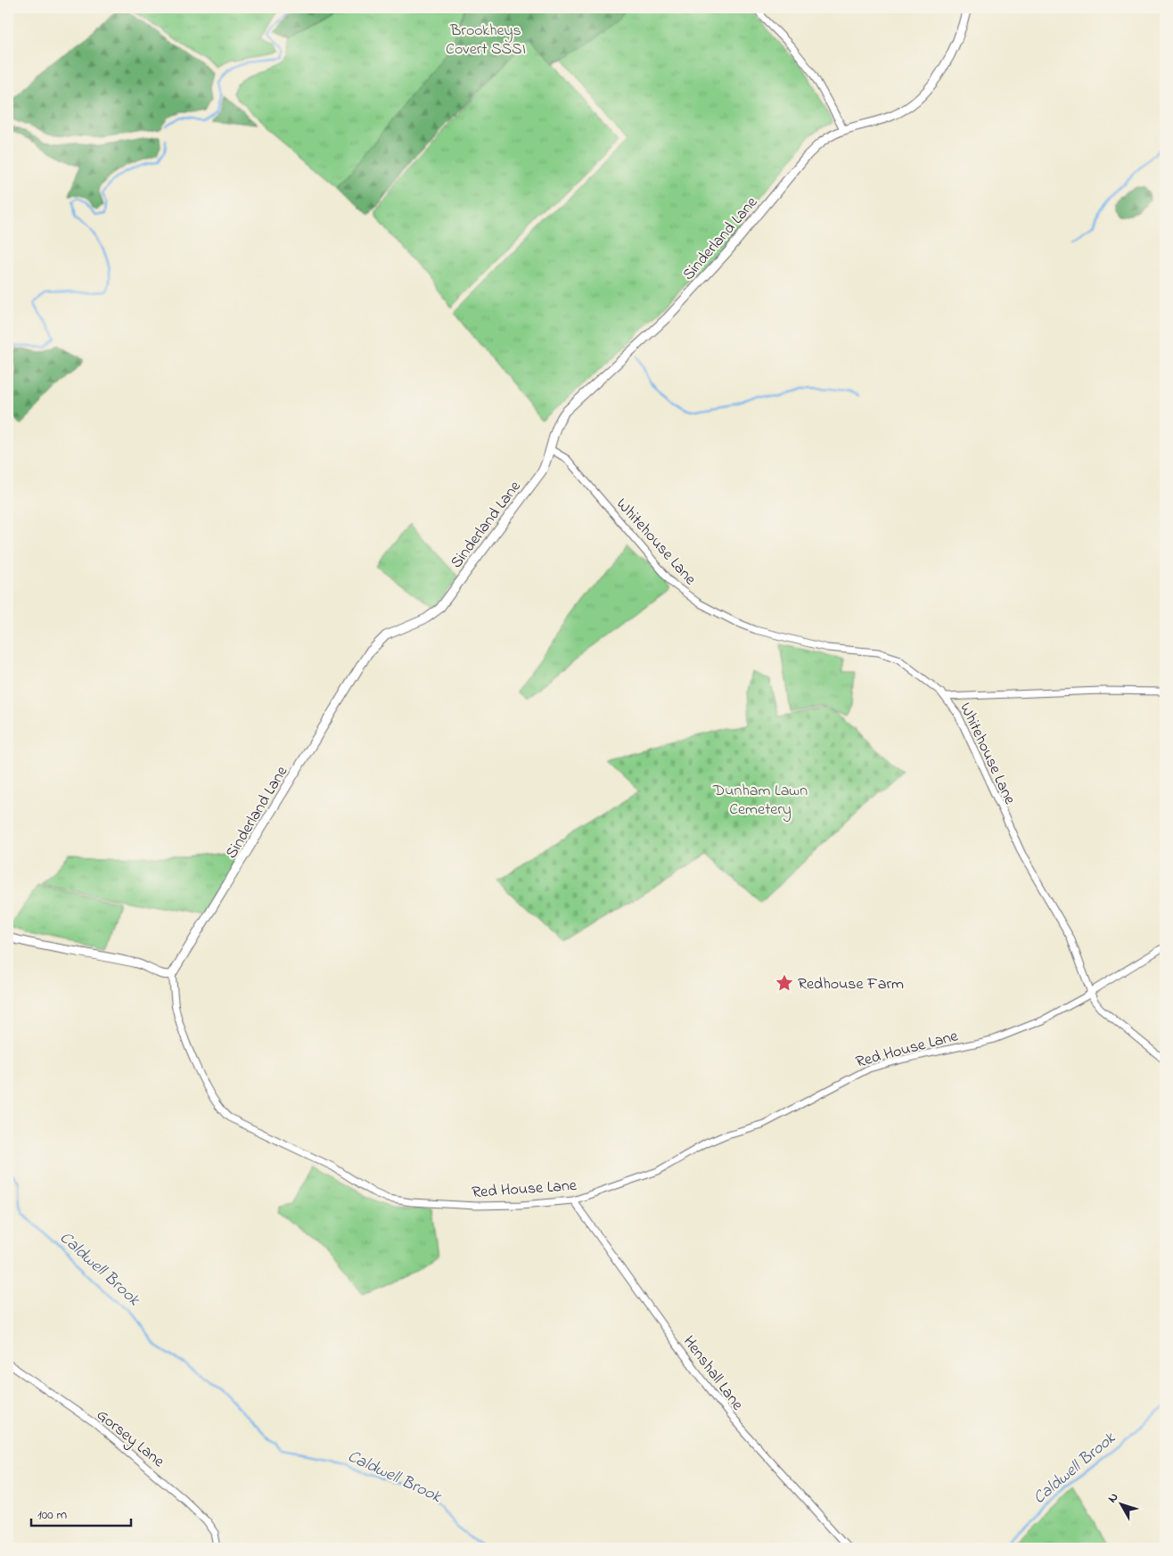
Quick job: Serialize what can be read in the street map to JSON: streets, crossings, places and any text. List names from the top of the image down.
{
  "streets": {
    "street": [
      "Sinderland Lane",
      "Whitehouse Lane",
      "Red House Lane",
      "Henshall Lane",
      "Gorsey Lane"
    ]
  },
  "crossings": [
    ["Sinderland Lane", "Whitehouse Lane"],
    ["Sinderland Lane", "Red House Lane"],
    ["Whitehouse Lane", "Red House Lane"],
    ["Red House Lane", "Henshall Lane"]
  ],
  "water": ["Caldwell Brook"],
  "parks": ["Brookheys Covert SSSI", "Dunham Lawn Cemetery"],
  "places": {
    "place": ["Redhouse Farm"]
  },
  "scale_bar": "100 m",
  "north": "top left"
}
